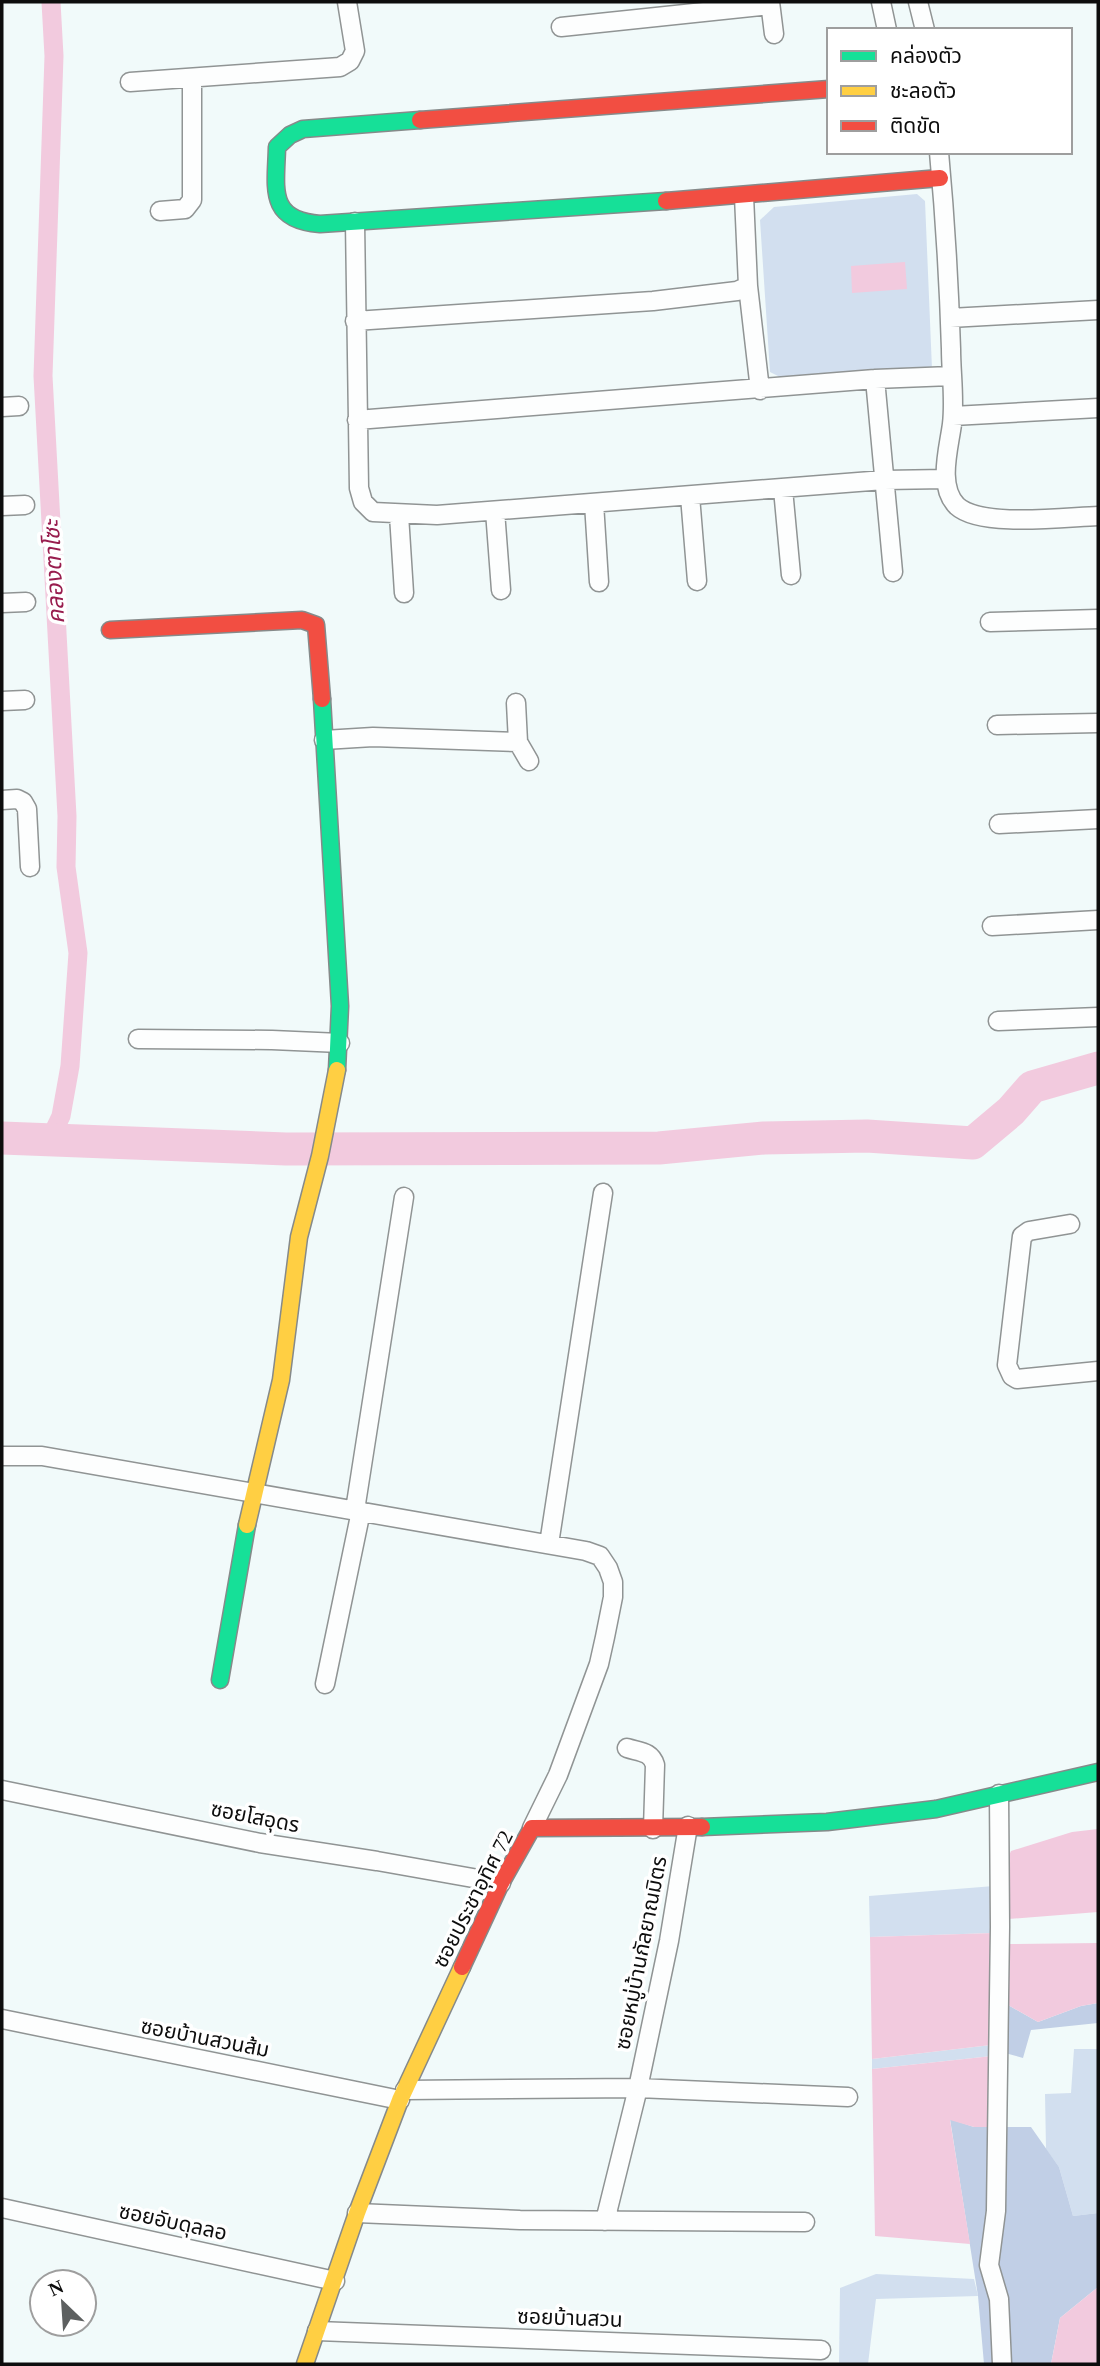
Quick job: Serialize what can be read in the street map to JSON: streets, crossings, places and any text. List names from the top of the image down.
{
  "streets": {
    "street": [
      "ซอยโสอุดร",
      "ซอยประชาอุทิศ 72",
      "ซอยหมู่บ้านกัลยาณมิตร",
      "ซอยบ้านสวนส้ม",
      "ซอยอับดุลลอ",
      "ซอยบ้านสวน"
    ]
  },
  "crossings": [
    ["ซอยโสอุดร", "ซอยประชาอุทิศ 72"],
    ["ซอยประชาอุทิศ 72", "ซอยหมู่บ้านกัลยาณมิตร"],
    ["ซอยประชาอุทิศ 72", "ซอยบ้านสวนส้ม"],
    ["ซอยประชาอุทิศ 72", "ซอยอับดุลลอ"],
    ["ซอยประชาอุทิศ 72", "ซอยบ้านสวน"]
  ],
  "water": ["คลองตาโซะ"],
  "legend": ["คล่องตัว", "ชะลอตัว", "ติดขัด"],
  "north": "top left"
}
